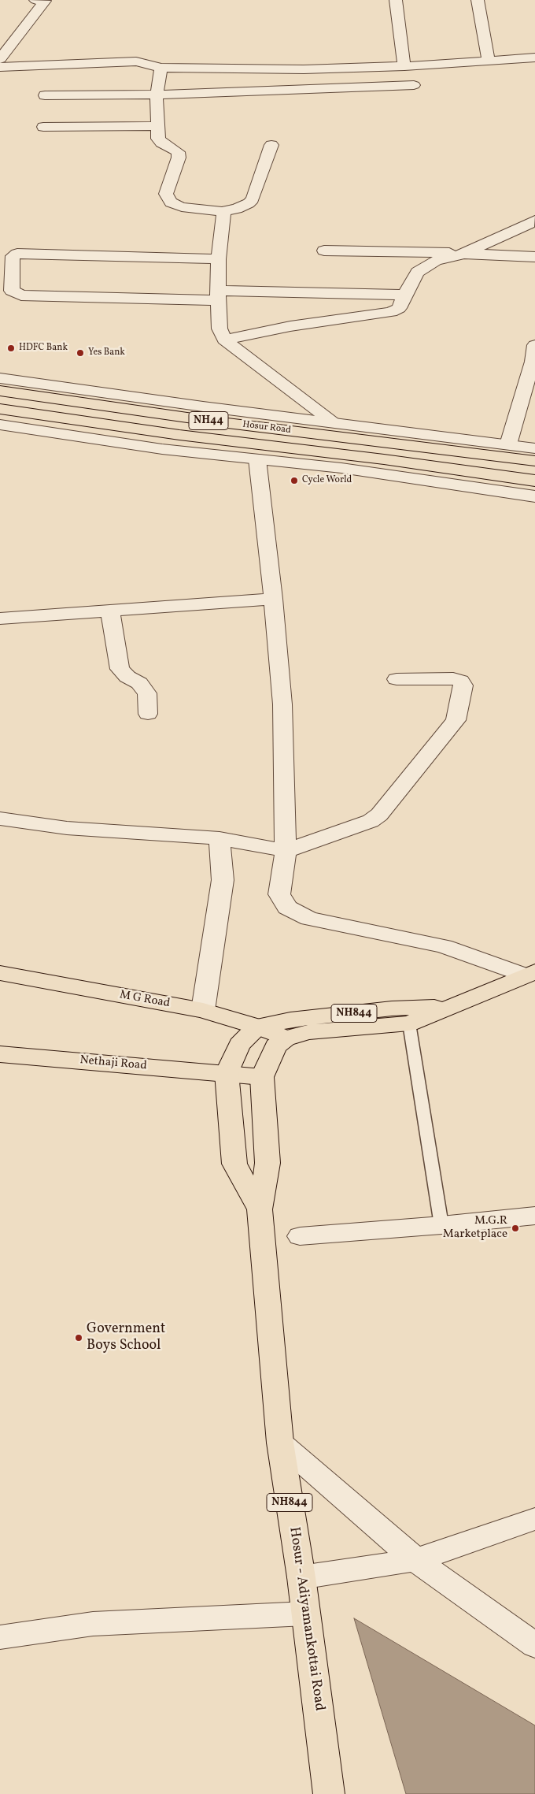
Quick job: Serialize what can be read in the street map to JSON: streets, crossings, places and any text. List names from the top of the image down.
{
  "streets": {
    "main road": [
      "NH44",
      "Hosur Road",
      "M G Road",
      "NH844",
      "Nethaji Road",
      "Hosur - Adiyamankottai Road"
    ]
  },
  "crossings": [
    ["NH44", "Hosur Road"],
    ["M G Road", "NH844"],
    ["NH844", "Nethaji Road"],
    ["NH844", "Hosur - Adiyamankottai Road"],
    ["Nethaji Road", "Hosur - Adiyamankottai Road"]
  ],
  "places": [
    "HDFC Bank",
    "Yes Bank",
    "Cycle World",
    "M.G.R Marketplace",
    "Government Boys School"
  ]
}
